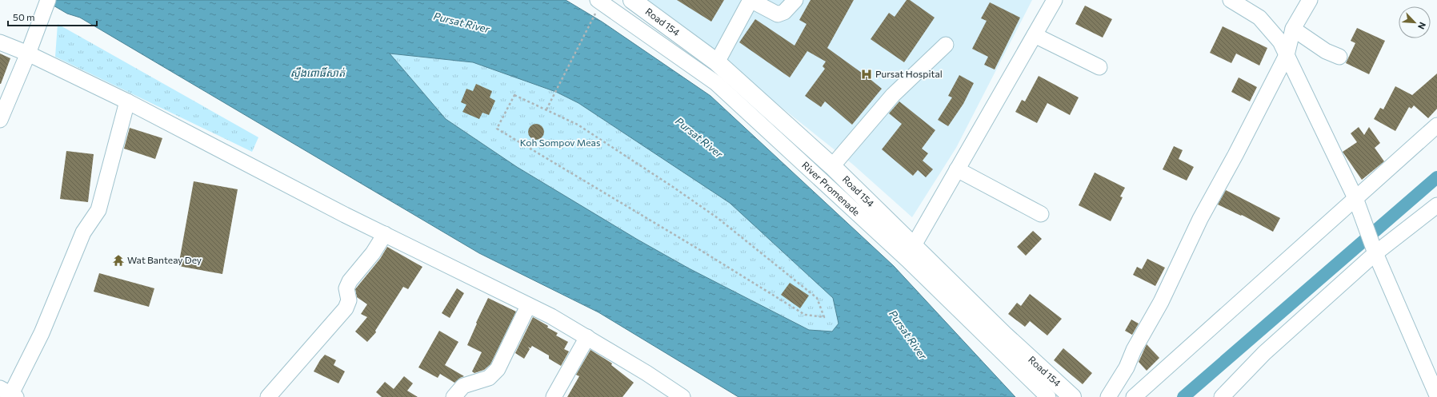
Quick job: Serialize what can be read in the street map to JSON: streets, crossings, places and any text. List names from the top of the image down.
{
  "streets": {
    "main road": ["Road 154"],
    "street": ["River Promenade"]
  },
  "water": ["Pursat River", "ស្ទឹងពោធិ៍សាត់"],
  "parks": ["Koh Sompov Meas"],
  "places": {
    "hospital": ["Pursat Hospital"],
    "temple": ["Wat Banteay Dey"]
  },
  "scale_bar": "50 m",
  "north": "bottom right"
}
